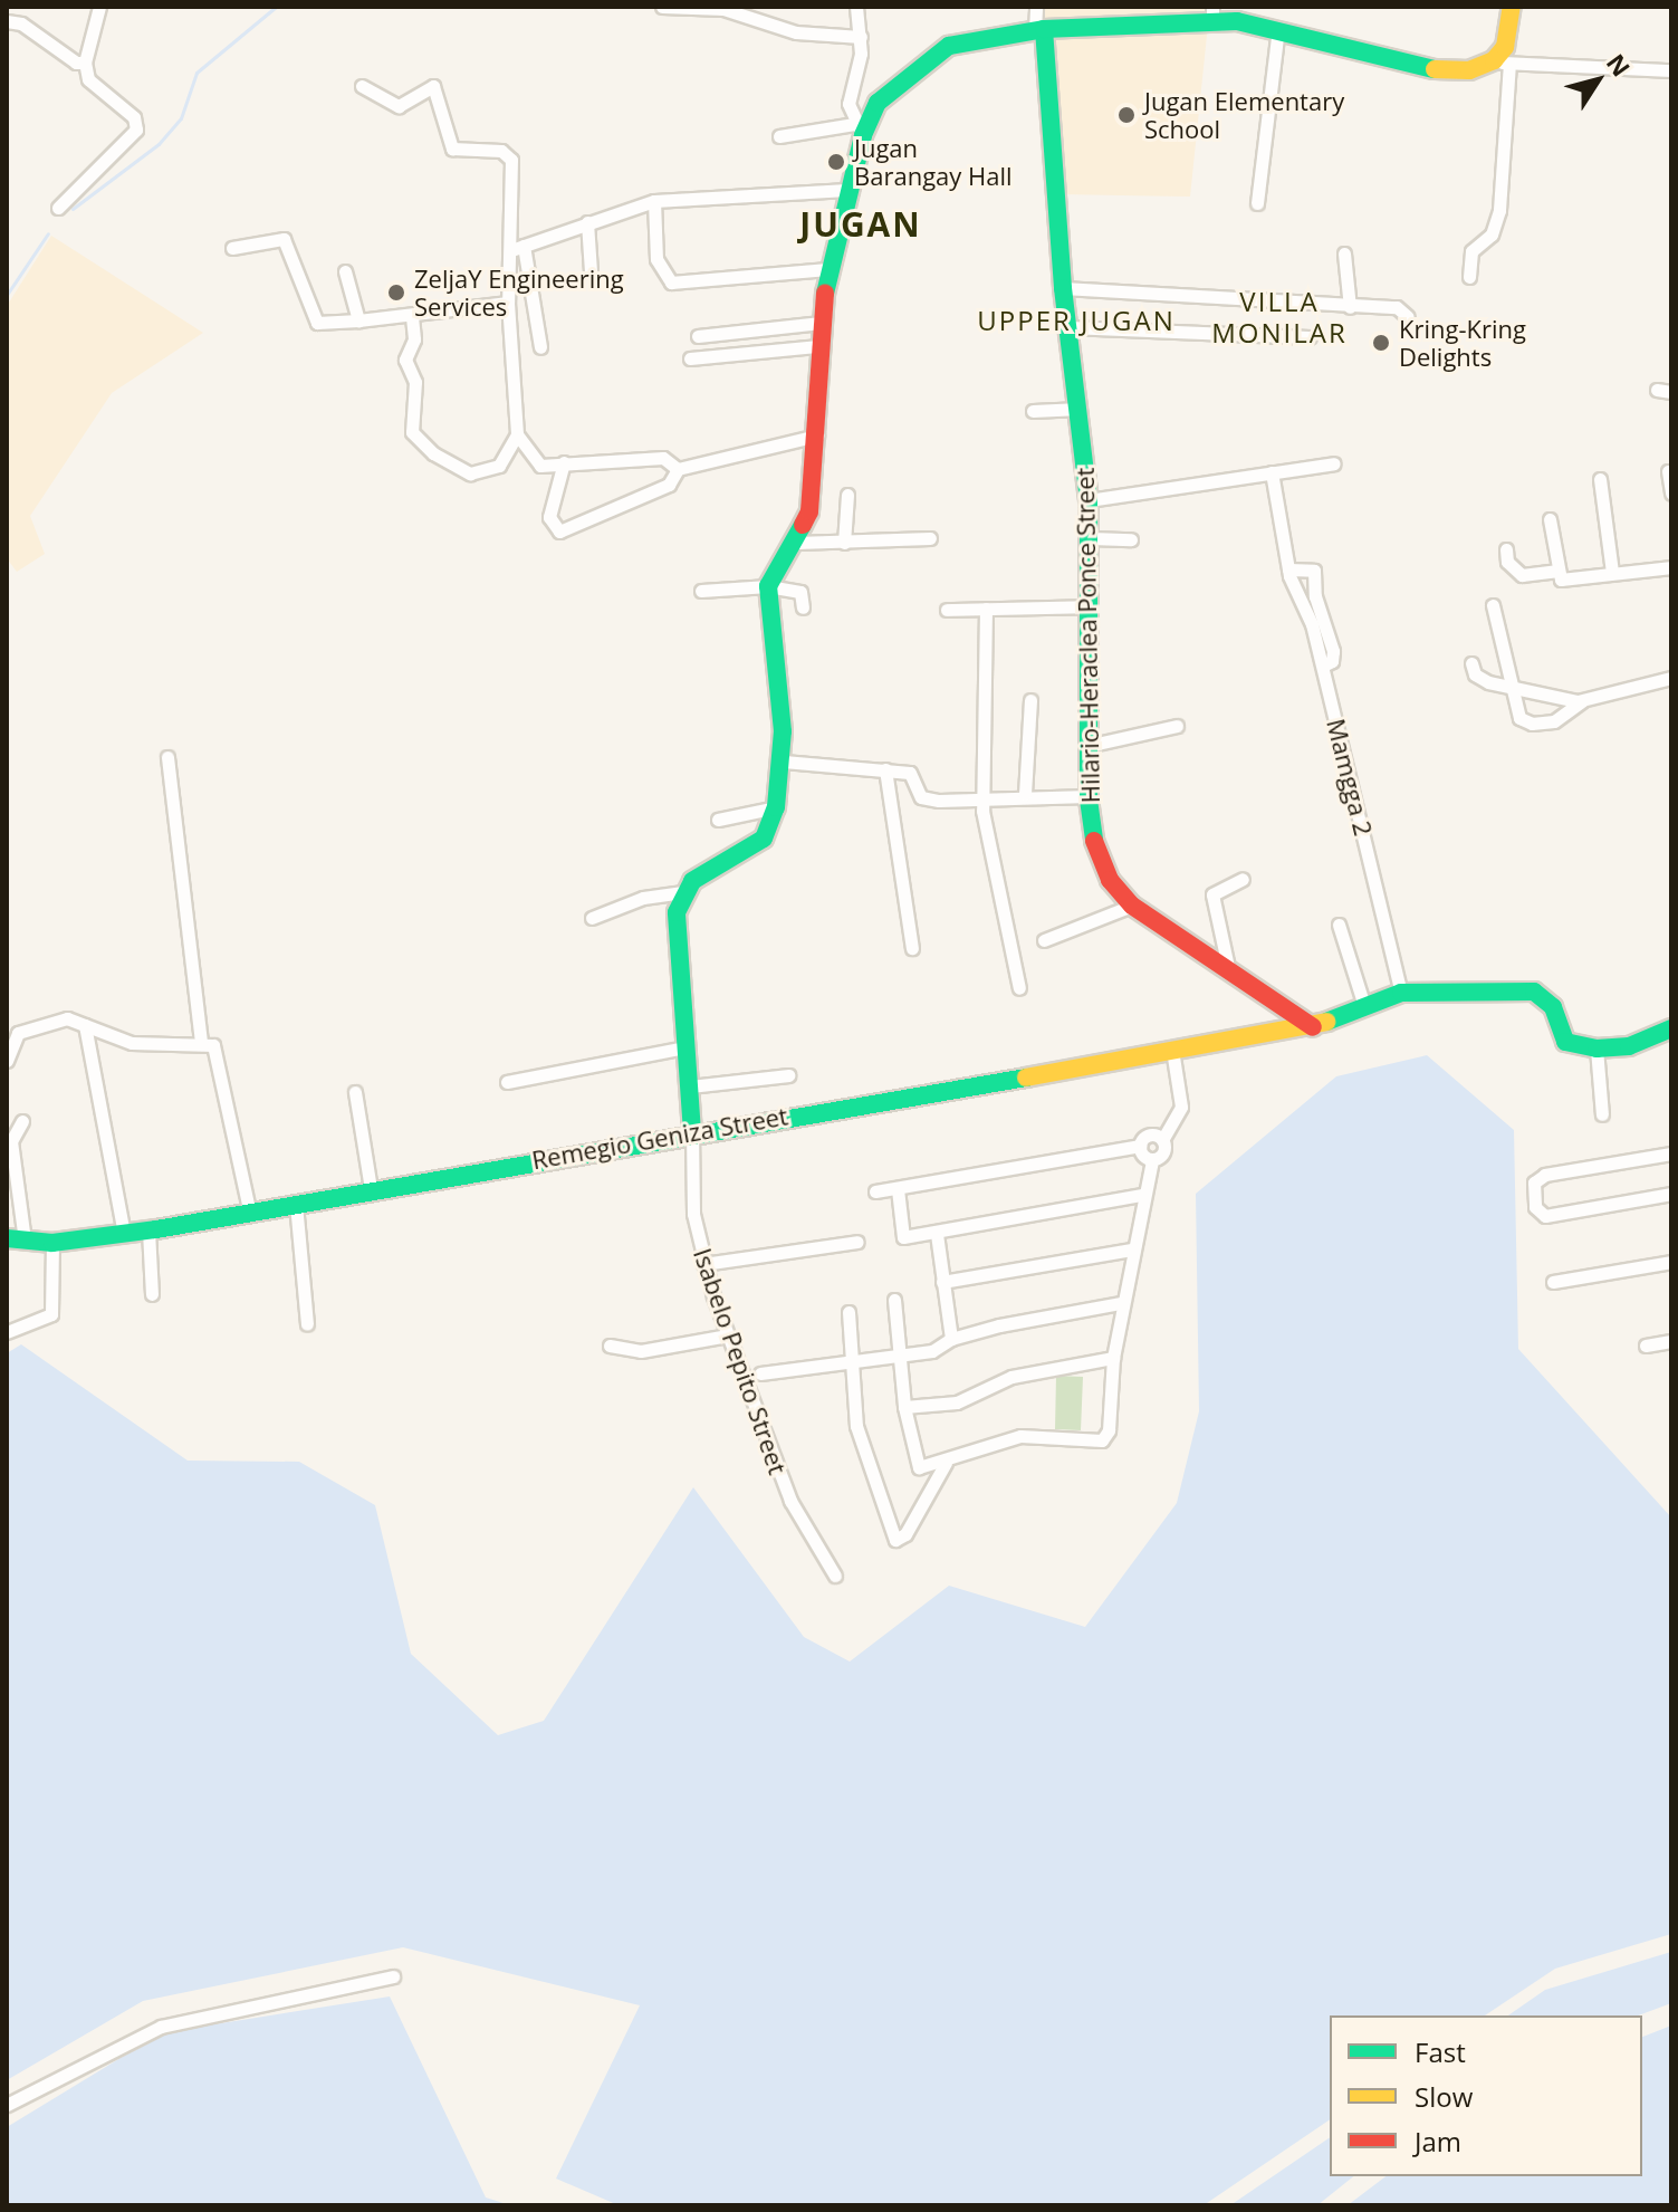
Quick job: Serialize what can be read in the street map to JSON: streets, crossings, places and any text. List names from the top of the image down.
{
  "streets": {
    "street": [
      "Hilario-Heraclea Ponce Street",
      "Mamgga 2",
      "Remegio Geniza Street",
      "Isabelo Pepito Street"
    ]
  },
  "crossings": [
    ["Hilario-Heraclea Ponce Street", "Remegio Geniza Street"],
    ["Remegio Geniza Street", "Isabelo Pepito Street"]
  ],
  "districts": ["JUGAN", "VILLA MONILAR", "UPPER JUGAN"],
  "places": [
    "Jugan Elementary School",
    "Jugan Barangay Hall",
    "ZeljaY Engineering Services",
    "Kring-Kring Delights"
  ],
  "legend": ["Fast", "Slow", "Jam"],
  "north": "top right"
}
